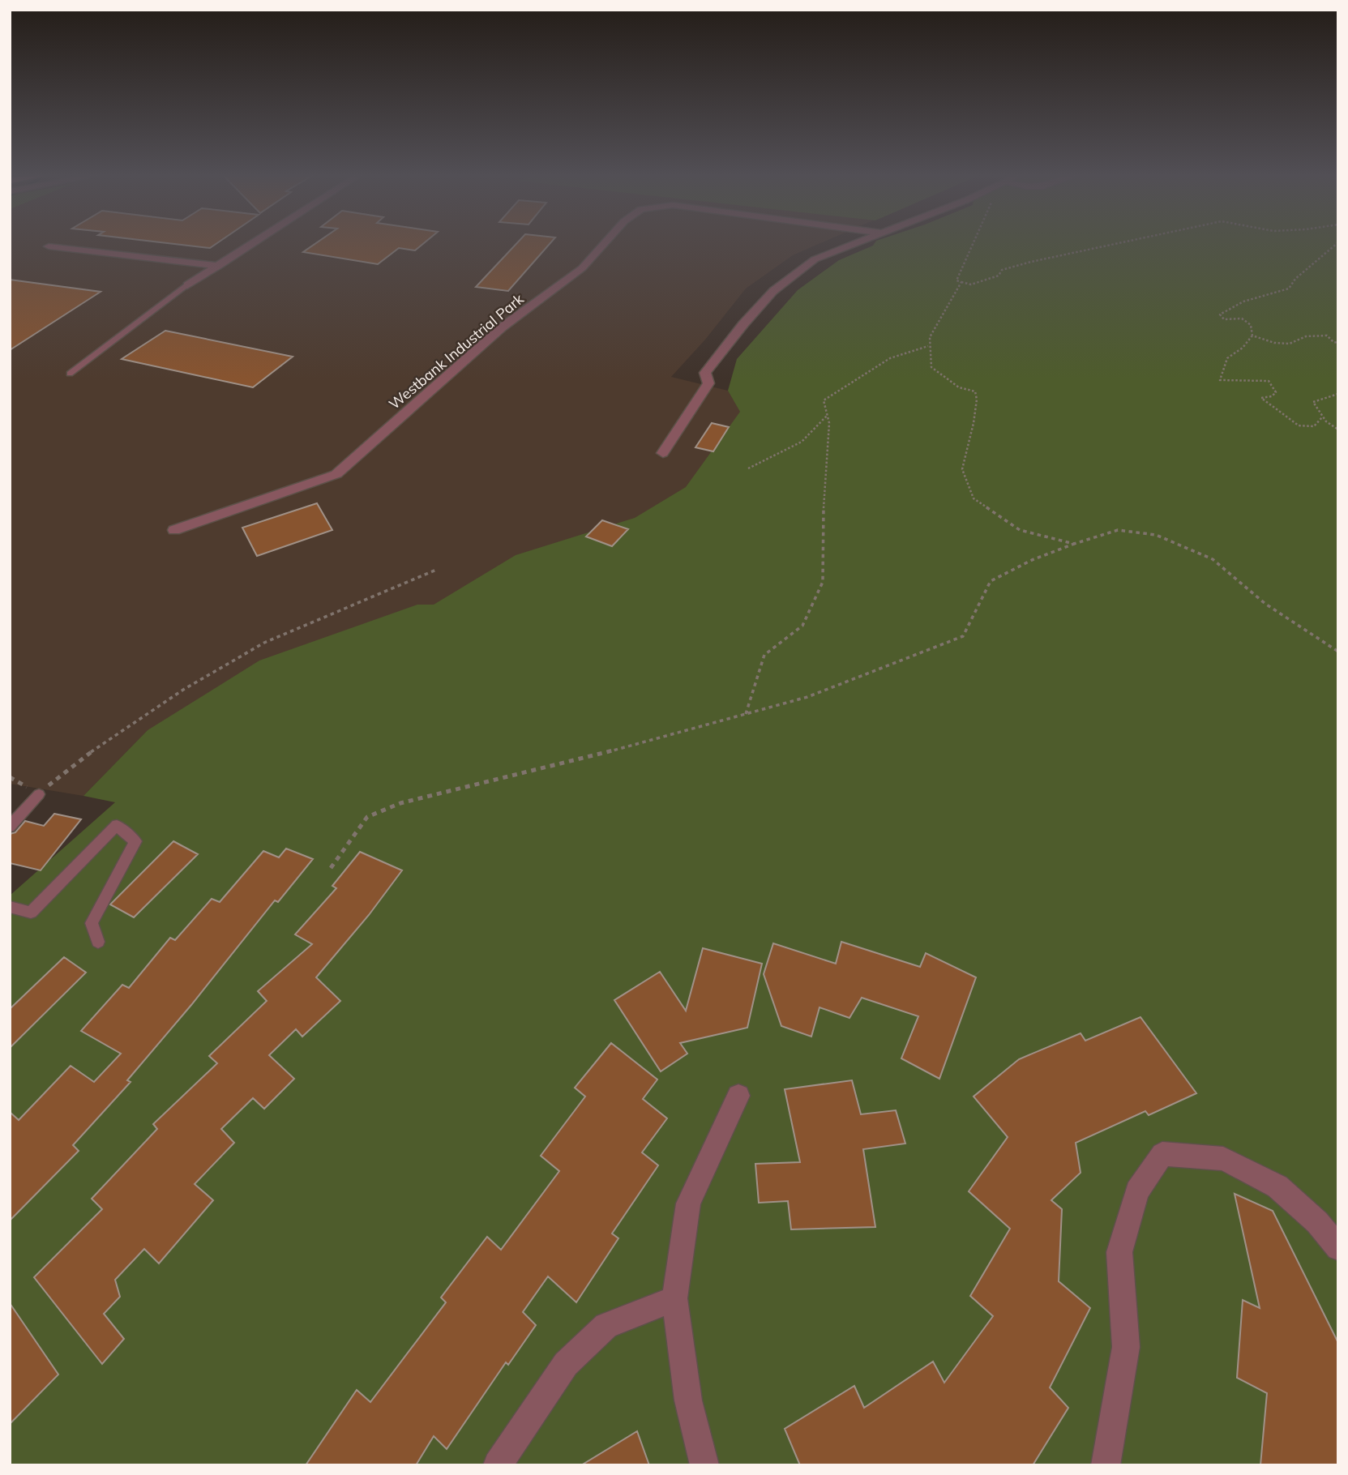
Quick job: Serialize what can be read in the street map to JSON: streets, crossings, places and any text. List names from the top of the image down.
{
  "streets": {
    "street": ["Westbank Industrial Park"]
  }
}
